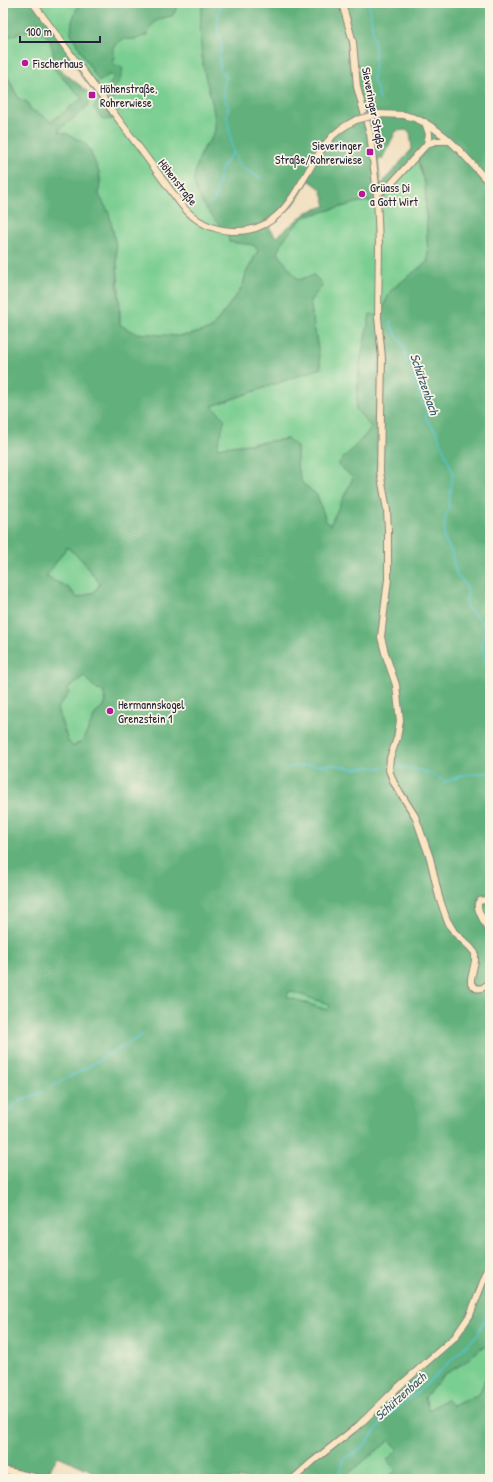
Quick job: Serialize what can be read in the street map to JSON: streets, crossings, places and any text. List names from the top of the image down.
{
  "streets": {
    "main road": ["Sieveringer Straße", "Höhenstraße"]
  },
  "water": ["Schützenbach"],
  "places": {
    "other": ["Fischerhaus", "Grüass Di a Gott Wirt", "Hermannskogel Grenzstein 1"],
    "transit": ["Höhenstraße, Rohrerwiese", "Sieveringer Straße/Rohrerwiese"]
  },
  "scale_bar": "100 m"
}
